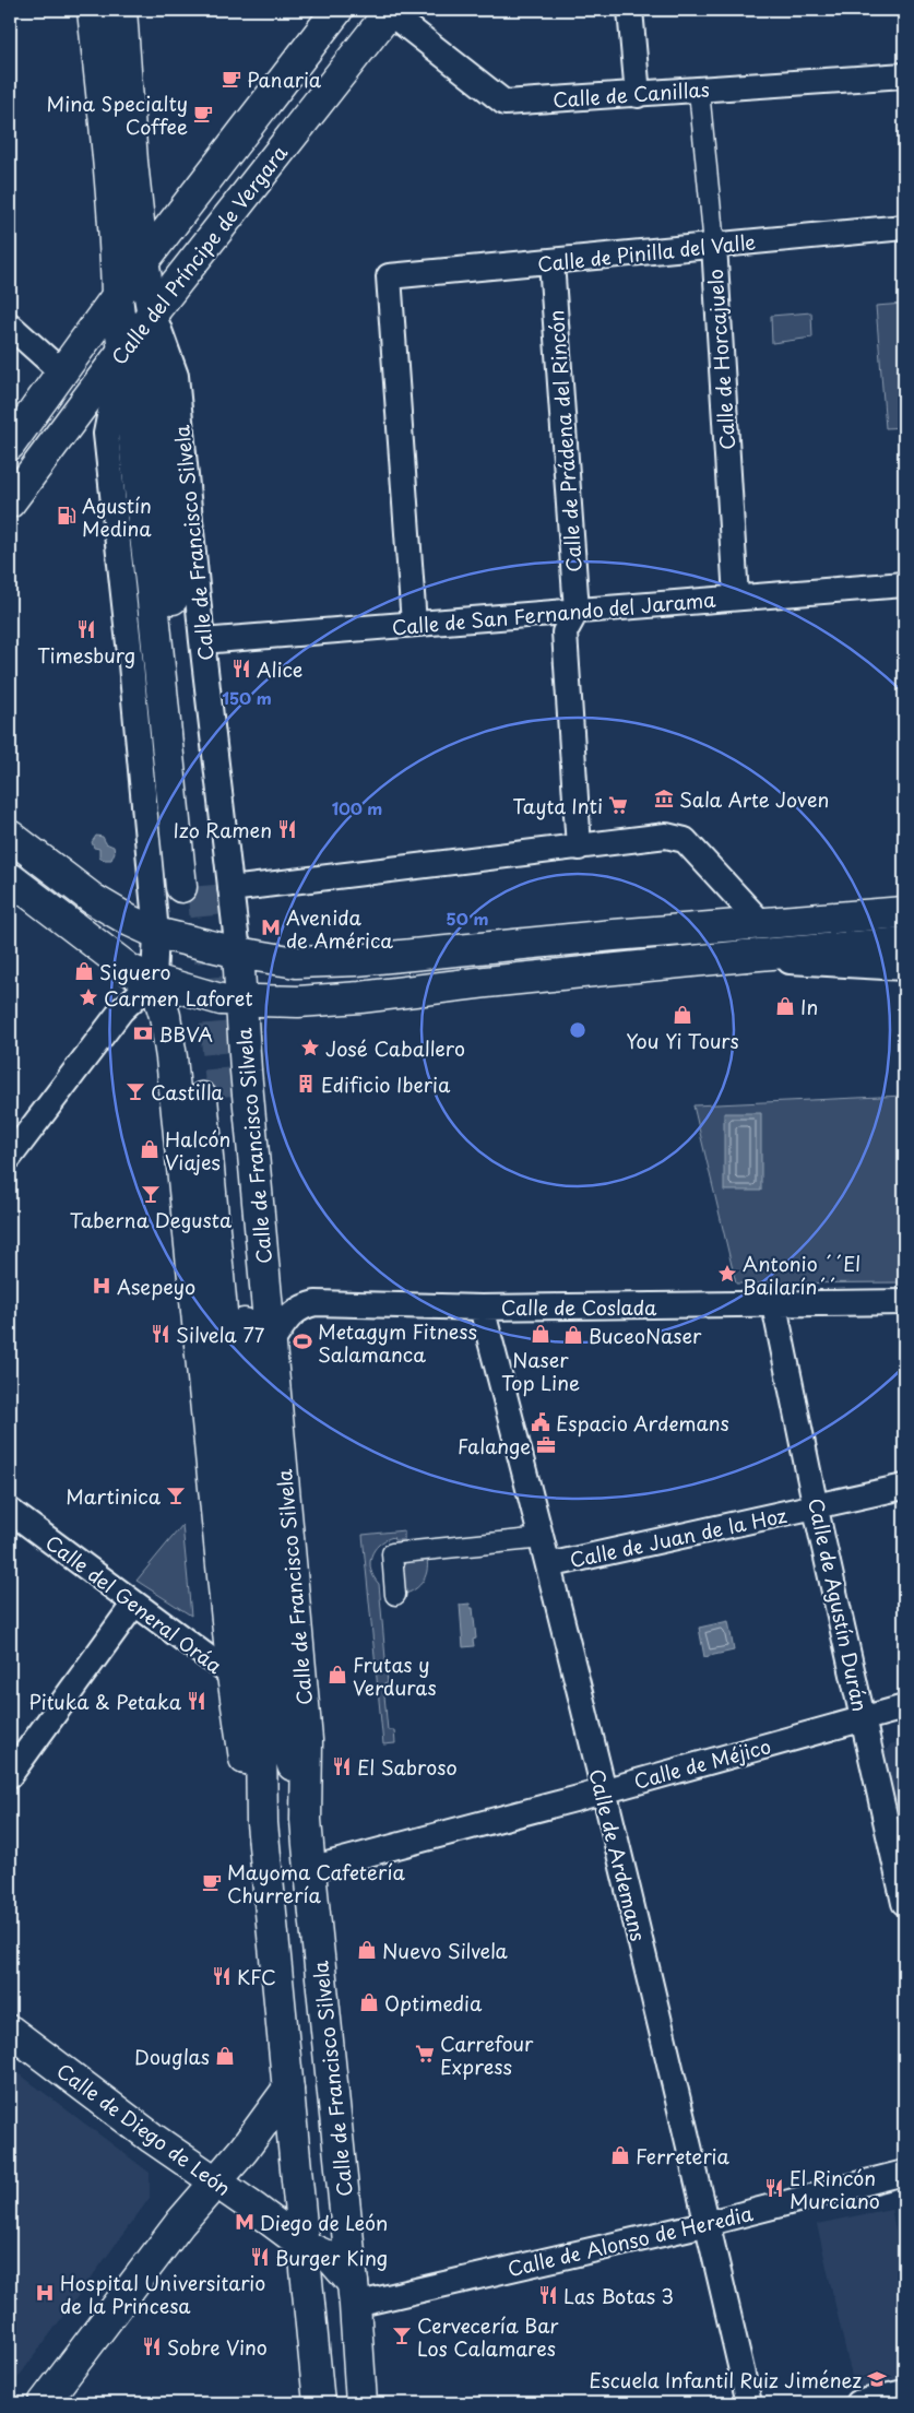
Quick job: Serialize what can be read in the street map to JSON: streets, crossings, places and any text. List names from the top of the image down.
{
  "streets": {
    "main road": ["Calle del Príncipe de Vergara", "Calle de Francisco Silvela", "Calle de Diego de León"],
    "street": [
      "Calle de Canillas",
      "Calle de Pinilla del Valle",
      "Calle de Horcajuelo",
      "Calle de Prádena del Rincón",
      "Calle de San Fernando del Jarama",
      "Calle de Coslada",
      "Calle de Juan de la Hoz",
      "Calle del General Oráa",
      "Calle de Agustín Durán",
      "Calle de Méjico",
      "Calle de Ardemans",
      "Calle de Alonso de Heredia"
    ]
  },
  "crossings": [
    ["Calle de Canillas", "Calle del Príncipe de Vergara"],
    ["Calle de Canillas", "Calle de Horcajuelo"],
    ["Calle de Pinilla del Valle", "Calle de Horcajuelo"],
    ["Calle de Pinilla del Valle", "Calle de Prádena del Rincón"],
    ["Calle de Pinilla del Valle", "Calle de San Fernando del Jarama"],
    ["Calle del Príncipe de Vergara", "Calle de Francisco Silvela"],
    ["Calle de Horcajuelo", "Calle de San Fernando del Jarama"],
    ["Calle de Prádena del Rincón", "Calle de San Fernando del Jarama"],
    ["Calle de Francisco Silvela", "Calle de San Fernando del Jarama"],
    ["Calle de Francisco Silvela", "Calle de Coslada"],
    ["Calle de Francisco Silvela", "Calle del General Oráa"],
    ["Calle de Francisco Silvela", "Calle de Méjico"],
    ["Calle de Francisco Silvela", "Calle de Diego de León"],
    ["Calle de Francisco Silvela", "Calle de Alonso de Heredia"],
    ["Calle de Coslada", "Calle de Agustín Durán"],
    ["Calle de Coslada", "Calle de Ardemans"],
    ["Calle de Juan de la Hoz", "Calle de Agustín Durán"],
    ["Calle de Juan de la Hoz", "Calle de Ardemans"],
    ["Calle de Agustín Durán", "Calle de Méjico"],
    ["Calle de Méjico", "Calle de Ardemans"],
    ["Calle de Ardemans", "Calle de Alonso de Heredia"],
    ["Calle de Diego de León", "Calle de Alonso de Heredia"]
  ],
  "places": {
    "cafe": ["Panaria", "Mina Specialty Coffee", "Mayoma Cafetería Churrería"],
    "fuel station": ["Agustín Medina"],
    "restaurant": [
      "Timesburg",
      "Alice",
      "Izo Ramen",
      "Silvela 77",
      "Pituka & Petaka",
      "El Sabroso",
      "KFC",
      "El Rincón Murciano",
      "Burger King",
      "Las Botas 3",
      "Sobre Vino"
    ],
    "museum": ["Sala Arte Joven"],
    "supermarket": ["Tayta Inti", "Carrefour Express"],
    "metro station": ["Avenida de América", "Diego de León"],
    "shop": [
      "Siguero",
      "In",
      "You Yi Tours",
      "Halcón Viajes",
      "Naser Top Line",
      "BuceoNaser",
      "Frutas y Verduras",
      "Nuevo Silvela",
      "Optimedia",
      "Douglas",
      "Ferreteria"
    ],
    "place": ["Carmen Laforet", "José Caballero", "Antonio ´´El Bailarín´´"],
    "bank": ["BBVA"],
    "building": ["Edificio Iberia"],
    "bar": [
      "Castilla",
      "Taberna Degusta",
      "Martinica",
      "Cervecería Bar Los Calamares"
    ],
    "hospital": ["Asepeyo", "Hospital Universitario de la Princesa"],
    "sports": ["Metagym Fitness Salamanca"],
    "public building": ["Espacio Ardemans"],
    "office": ["Falange"],
    "school or university": ["Escuela Infantil Ruiz Jiménez"]
  },
  "rings": ["150 m", "100 m", "50 m"]
}
